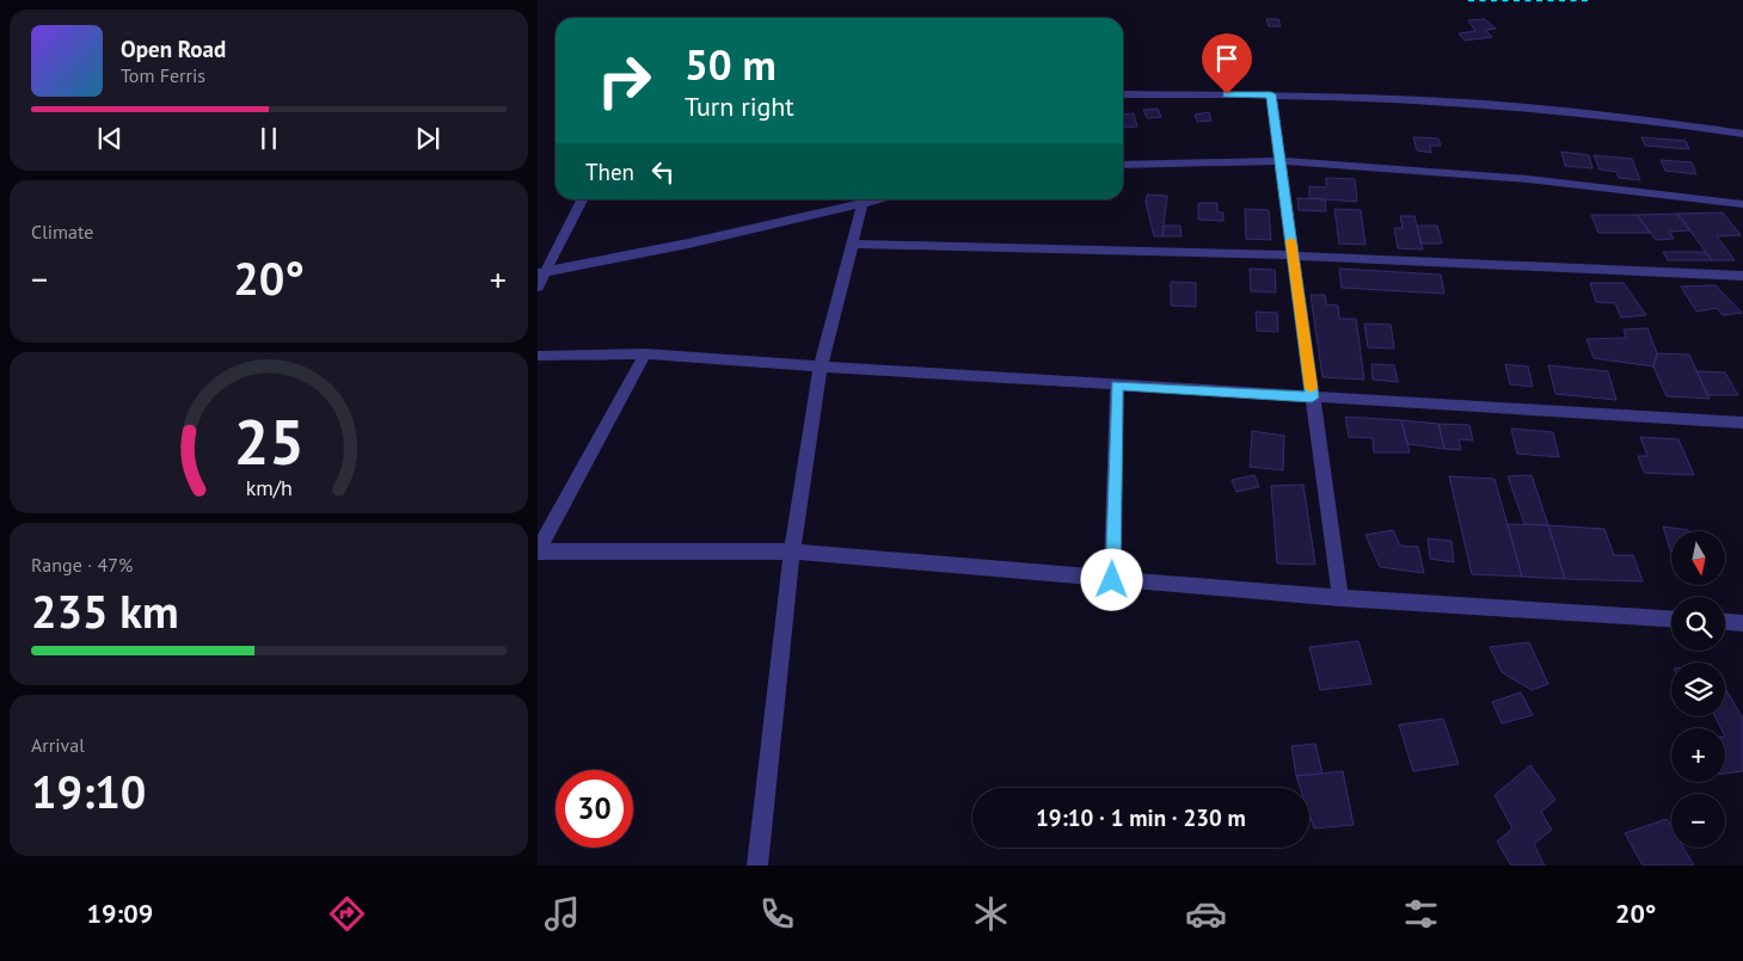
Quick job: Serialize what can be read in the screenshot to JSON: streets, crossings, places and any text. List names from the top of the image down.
{
  "north": "bottom",
  "page": {
    "turn": ["50 m", "Turn right"],
    "song": ["Open Road", "Tom Ferris"],
    "then": "Then",
    "tile": [
      "Climate",
      ["Range · 47%", "235 km"],
      ["Arrival", "19:10"]
    ],
    "heat": ["−", "20°", "+"],
    "map_buttons": ["+", "−"],
    "limit": "30",
    "trip": "19:10 · 1 min · 230 m",
    "tabs": ["19:09", "20°"],
    "gauge": ["25", "km/h"]
  }
}
